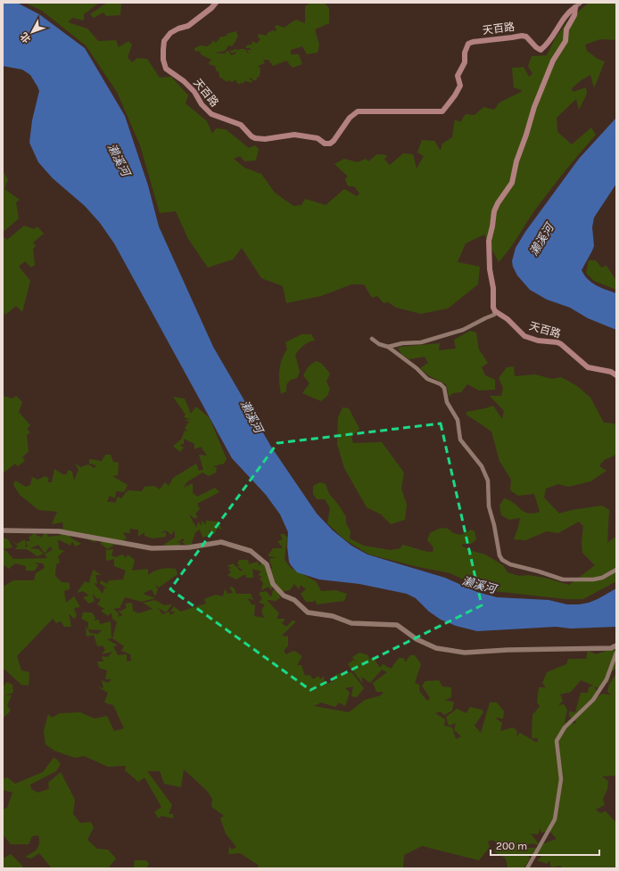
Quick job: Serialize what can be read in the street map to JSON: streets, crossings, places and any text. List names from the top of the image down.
{
  "streets": {
    "main road": ["天百路"]
  },
  "water": ["濑溪河"],
  "scale_bar": "200 m",
  "north": "bottom left"
}
